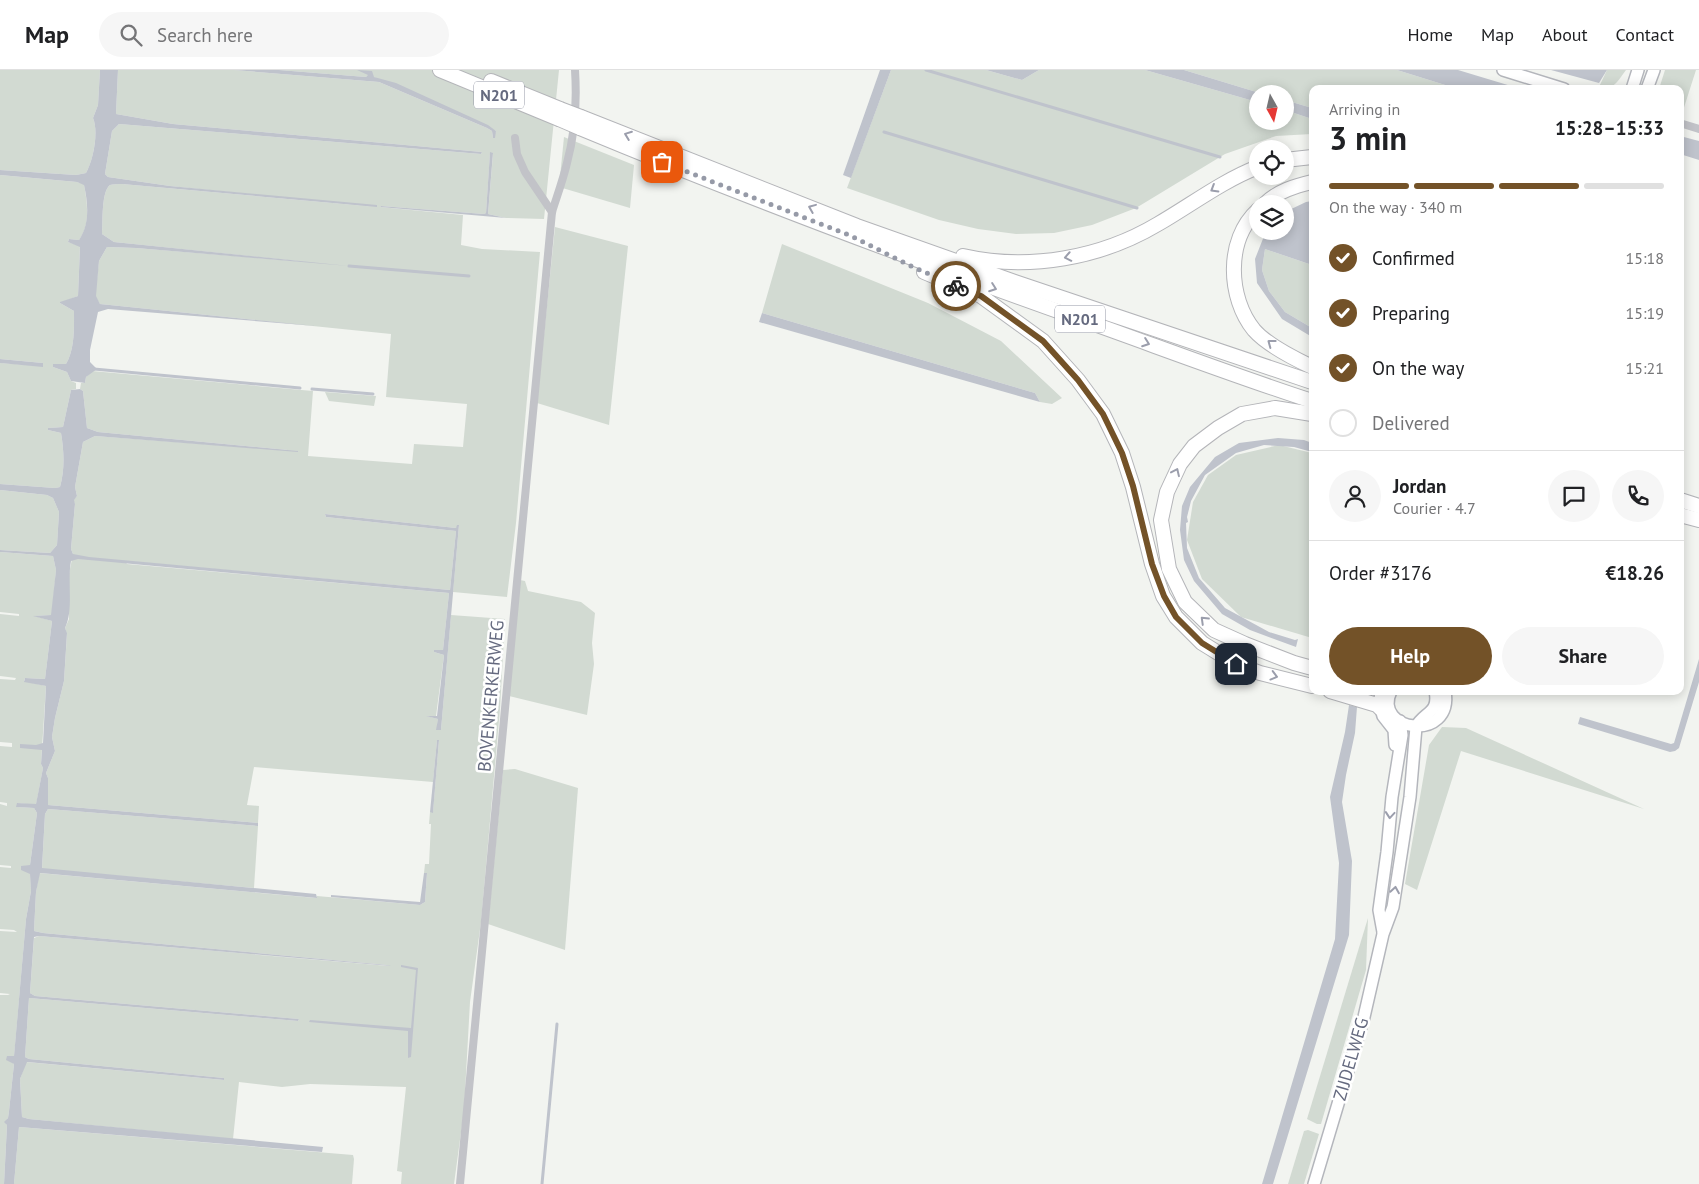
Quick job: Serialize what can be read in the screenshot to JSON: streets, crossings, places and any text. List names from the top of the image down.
{
  "streets": {
    "highway": ["N201"],
    "main road": ["ZIJDELWEG"],
    "street": ["BOVENKERKERWEG"]
  },
  "north": "bottom",
  "page": {
    "header": "Map",
    "search": "Search here",
    "nav": [
      "Home",
      "Map",
      "About",
      "Contact"
    ],
    "heading": ["3 min", "Arriving in", "15:28–15:33"],
    "panel": [
      "Jordan",
      "Courier · 4.7",
      "Order #3176",
      "€18.26"
    ],
    "bar": "On the way · 340 m",
    "list": [
      ["Confirmed", "15:18"],
      ["Preparing", "15:19"],
      ["On the way", "15:21"],
      "Delivered"
    ],
    "buttons": ["Help", "Share"]
  }
}
